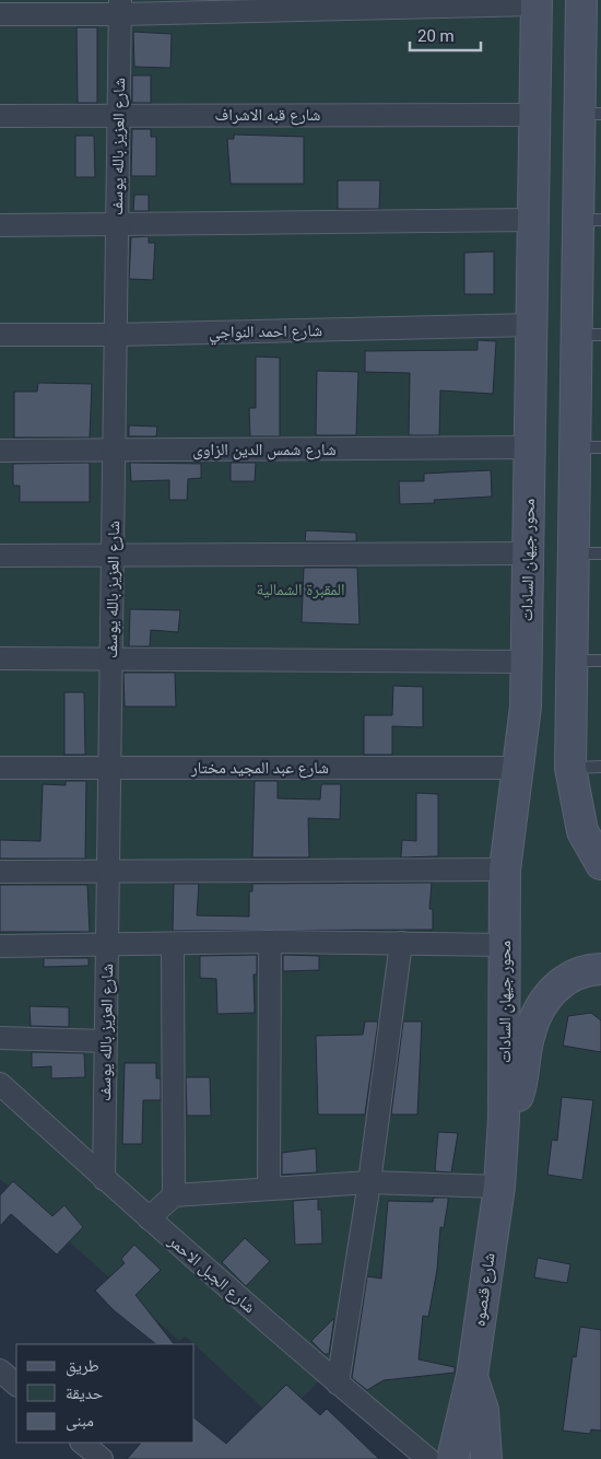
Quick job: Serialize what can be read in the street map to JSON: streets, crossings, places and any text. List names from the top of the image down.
{
  "streets": {
    "main road": ["محور جيهان السادات", "شارع قنصوه"],
    "street": [
      "شارع قبه الاشراف",
      "شارع العزيز بالله يوسف",
      "شارع احمد النواجي",
      "شارع شمس الدين الزاوى",
      "شارع عبد المجيد مختار",
      "شارع الجبل الاحمر"
    ]
  },
  "crossings": [
    ["شارع قبه الاشراف", "شارع العزيز بالله يوسف"],
    ["شارع قبه الاشراف", "محور جيهان السادات"],
    ["شارع العزيز بالله يوسف", "شارع احمد النواجي"],
    ["شارع العزيز بالله يوسف", "شارع شمس الدين الزاوى"],
    ["شارع العزيز بالله يوسف", "شارع عبد المجيد مختار"],
    ["شارع العزيز بالله يوسف", "شارع الجبل الاحمر"],
    ["شارع احمد النواجي", "محور جيهان السادات"],
    ["شارع شمس الدين الزاوى", "محور جيهان السادات"],
    ["محور جيهان السادات", "شارع عبد المجيد مختار"],
    ["محور جيهان السادات", "شارع قنصوه"]
  ],
  "parks": ["المقبرة الشمالية"],
  "legend": ["طريق", "حديقة", "مبنى"],
  "scale_bar": "20 m"
}
